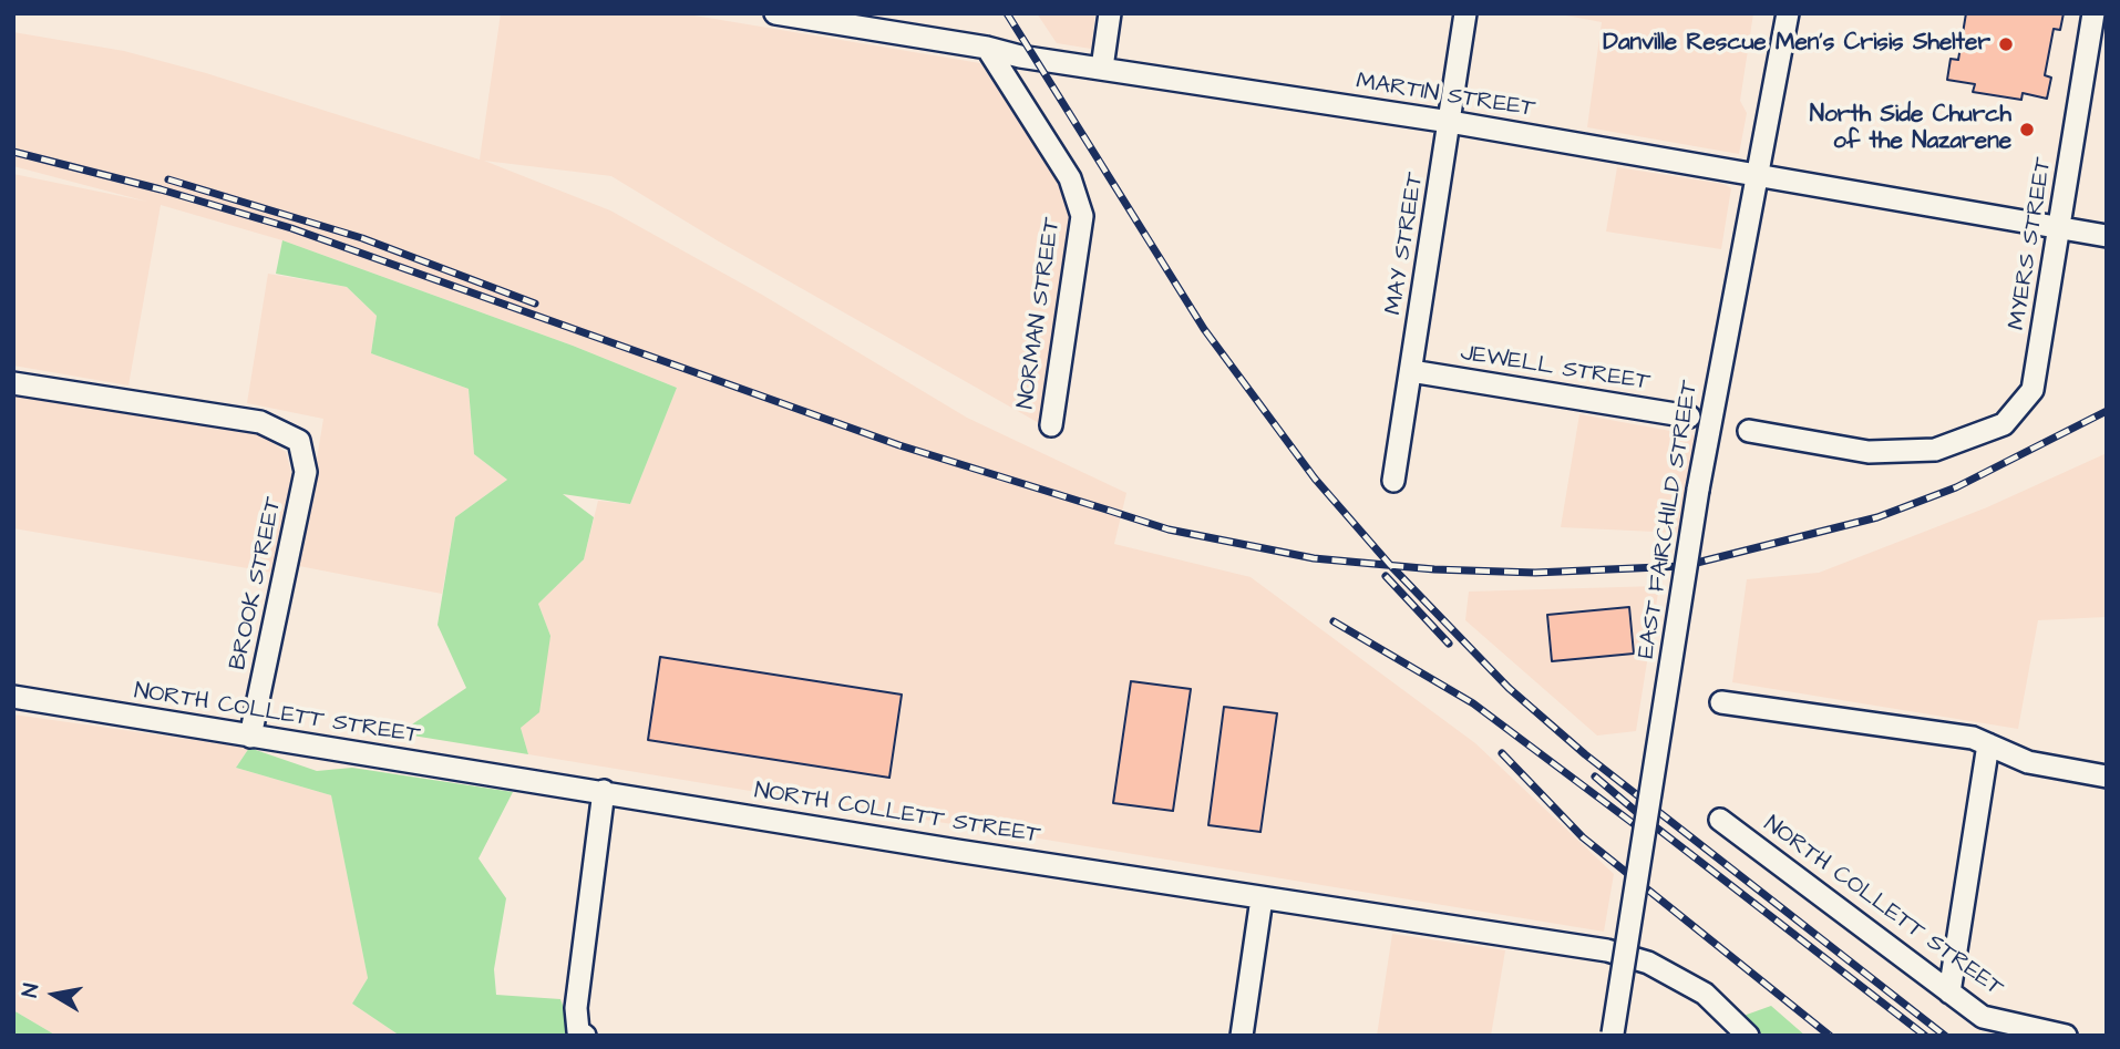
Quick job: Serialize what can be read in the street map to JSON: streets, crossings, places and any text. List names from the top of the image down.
{
  "streets": {
    "street": [
      "MARTIN STREET",
      "MAY STREET",
      "MYERS STREET",
      "NORMAN STREET",
      "JEWELL STREET",
      "EAST FAIRCHILD STREET",
      "BROOK STREET",
      "NORTH COLLETT STREET"
    ]
  },
  "crossings": [
    ["MARTIN STREET", "MAY STREET"],
    ["MARTIN STREET", "MYERS STREET"],
    ["MARTIN STREET", "NORMAN STREET"],
    ["MARTIN STREET", "EAST FAIRCHILD STREET"],
    ["MAY STREET", "JEWELL STREET"],
    ["BROOK STREET", "NORTH COLLETT STREET"]
  ],
  "places": ["Danville Rescue Men’s Crisis Shelter", "North Side Church of the Nazarene"],
  "north": "left"
}
